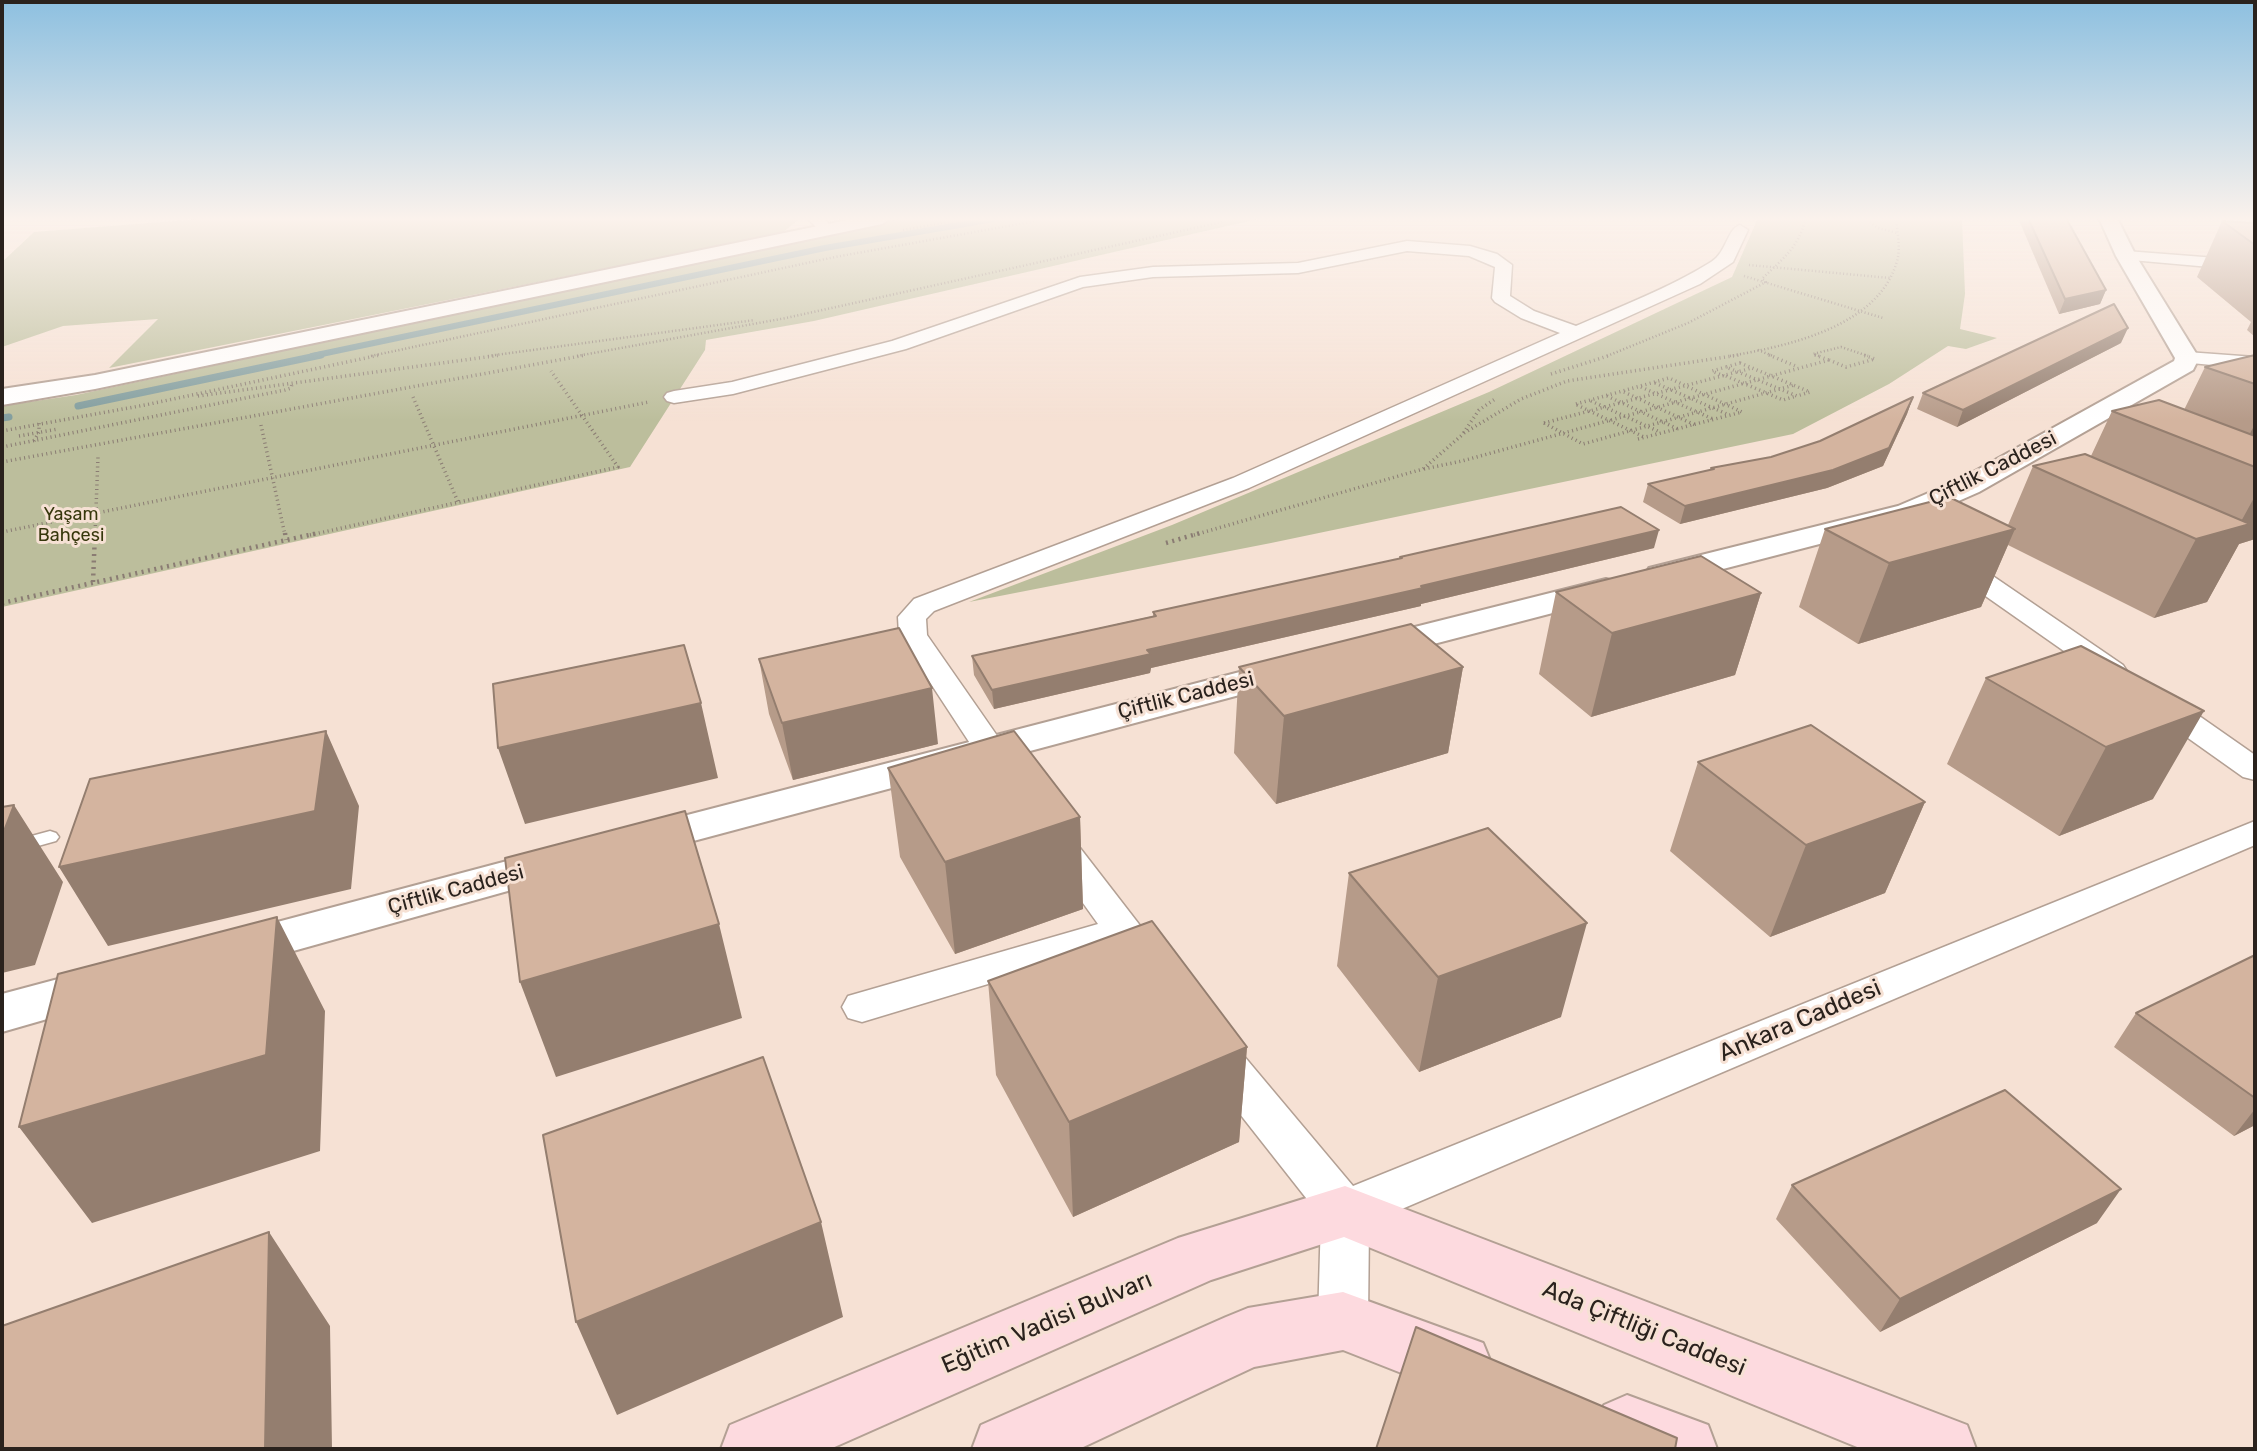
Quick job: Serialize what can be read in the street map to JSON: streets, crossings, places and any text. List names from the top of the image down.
{
  "streets": {
    "main road": ["Eğitim Vadisi Bulvarı", "Ada Çiftliği Caddesi"],
    "street": ["Çiftlik Caddesi", "Ankara Caddesi"]
  },
  "crossings": [
    ["Ankara Caddesi", "Eğitim Vadisi Bulvarı"],
    ["Ankara Caddesi", "Ada Çiftliği Caddesi"],
    ["Eğitim Vadisi Bulvarı", "Ada Çiftliği Caddesi"]
  ],
  "parks": ["Yaşam Bahçesi"]
}
